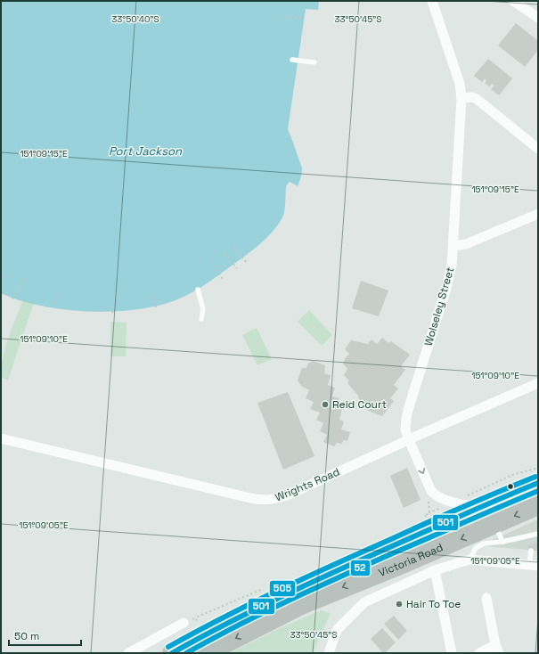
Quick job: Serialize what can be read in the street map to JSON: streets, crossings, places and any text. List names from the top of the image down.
{
  "streets": {
    "highway": ["Victoria Road"],
    "street": ["Wolseley Street", "Wrights Road"]
  },
  "crossings": [
    ["Wolseley Street", "Wrights Road"],
    ["Wolseley Street", "Victoria Road"]
  ],
  "water": ["Port Jackson"],
  "places": ["Reid Court", "Hair To Toe"],
  "lines": ["transit line 505", "transit line 501", "transit line 52"],
  "scale_bar": "50 m",
  "coordinates": [
    "33°50'40\"S",
    "33°50'45\"S",
    "151°09'15\"E",
    "151°09'10\"E",
    "151°09'05\"E"
  ]
}
